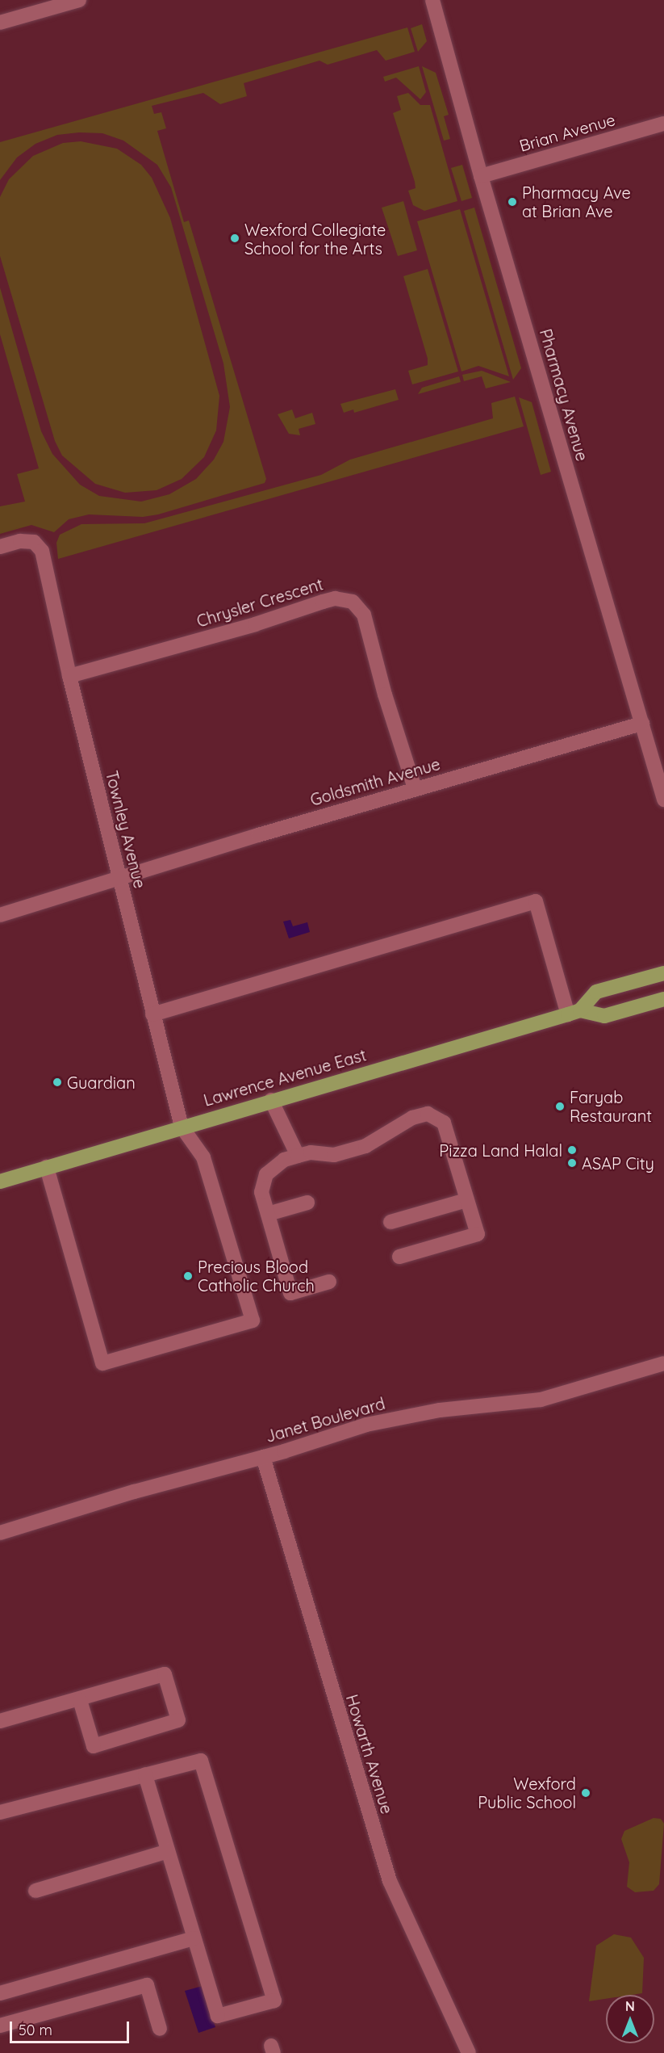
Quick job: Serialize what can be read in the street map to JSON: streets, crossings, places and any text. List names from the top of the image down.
{
  "streets": {
    "main road": ["Lawrence Avenue East"],
    "street": [
      "Brian Avenue",
      "Pharmacy Avenue",
      "Chrysler Crescent",
      "Goldsmith Avenue",
      "Townley Avenue",
      "Janet Boulevard",
      "Howarth Avenue"
    ]
  },
  "crossings": [
    ["Brian Avenue", "Pharmacy Avenue"],
    ["Pharmacy Avenue", "Goldsmith Avenue"],
    ["Chrysler Crescent", "Goldsmith Avenue"],
    ["Chrysler Crescent", "Townley Avenue"],
    ["Goldsmith Avenue", "Townley Avenue"],
    ["Townley Avenue", "Lawrence Avenue East"],
    ["Janet Boulevard", "Howarth Avenue"]
  ],
  "places": [
    "Pharmacy Ave at Brian Ave",
    "Wexford Collegiate School for the Arts",
    "Guardian",
    "Faryab Restaurant",
    "Pizza Land Halal",
    "ASAP City",
    "Precious Blood Catholic Church",
    "Wexford Public School"
  ],
  "scale_bar": "50 m",
  "north": "top"
}
